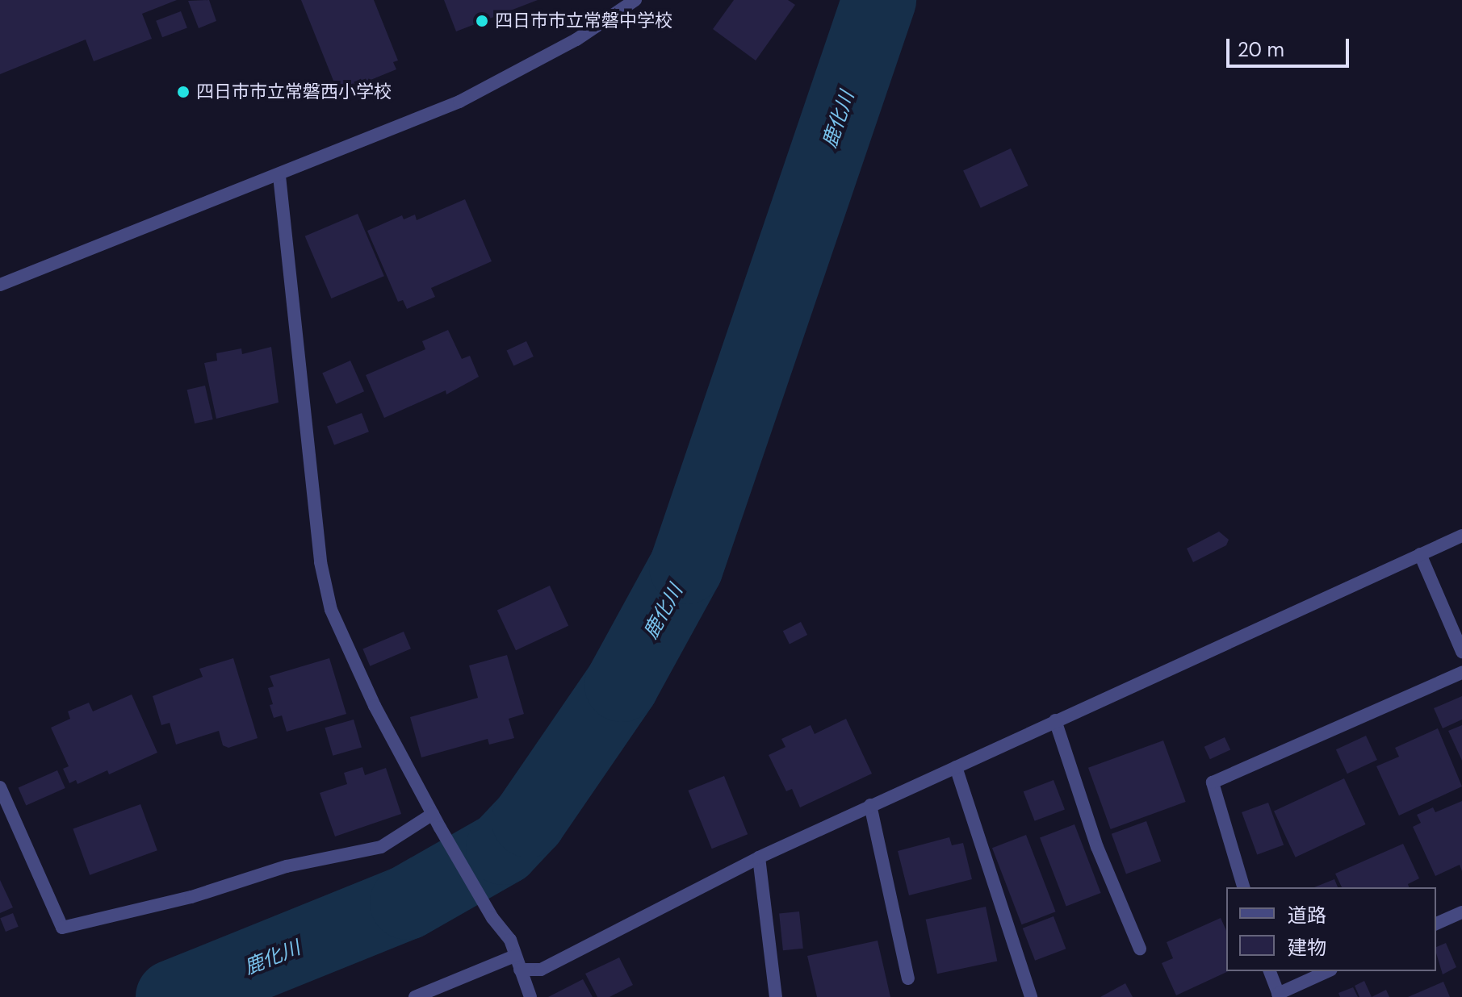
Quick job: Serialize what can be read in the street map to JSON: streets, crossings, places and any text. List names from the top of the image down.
{
  "water": ["鹿化川"],
  "places": ["四日市市立常磐中学校", "四日市市立常磐西小学校"],
  "legend": ["道路", "建物"],
  "scale_bar": "20 m"
}
